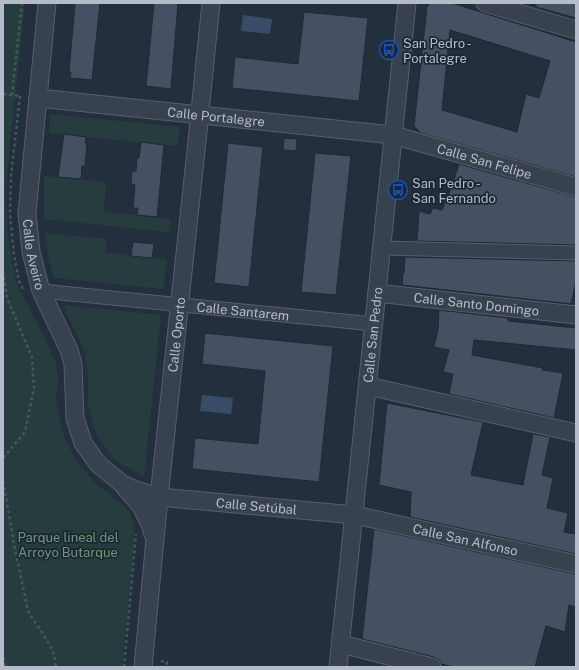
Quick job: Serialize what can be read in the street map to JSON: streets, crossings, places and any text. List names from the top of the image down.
{
  "streets": {
    "street": [
      "Calle Portalegre",
      "Calle San Felipe",
      "Calle Aveiro",
      "Calle Santo Domingo",
      "Calle Santarem",
      "Calle Oporto",
      "Calle San Pedro",
      "Calle Setúbal",
      "Calle San Alfonso"
    ]
  },
  "crossings": [
    ["Calle Portalegre", "Calle San Felipe"],
    ["Calle Portalegre", "Calle Aveiro"],
    ["Calle Portalegre", "Calle Oporto"],
    ["Calle Portalegre", "Calle San Pedro"],
    ["Calle San Felipe", "Calle San Pedro"],
    ["Calle Aveiro", "Calle Santarem"],
    ["Calle Aveiro", "Calle Oporto"],
    ["Calle Aveiro", "Calle Setúbal"],
    ["Calle Santo Domingo", "Calle San Pedro"],
    ["Calle Santarem", "Calle Oporto"],
    ["Calle Santarem", "Calle San Pedro"],
    ["Calle Oporto", "Calle Setúbal"],
    ["Calle San Pedro", "Calle Setúbal"],
    ["Calle San Pedro", "Calle San Alfonso"],
    ["Calle Setúbal", "Calle San Alfonso"]
  ],
  "parks": ["Parque lineal del Arroyo Butarque"],
  "places": {
    "bus stop": ["San Pedro - Portalegre", "San Pedro - San Fernando"]
  }
}
